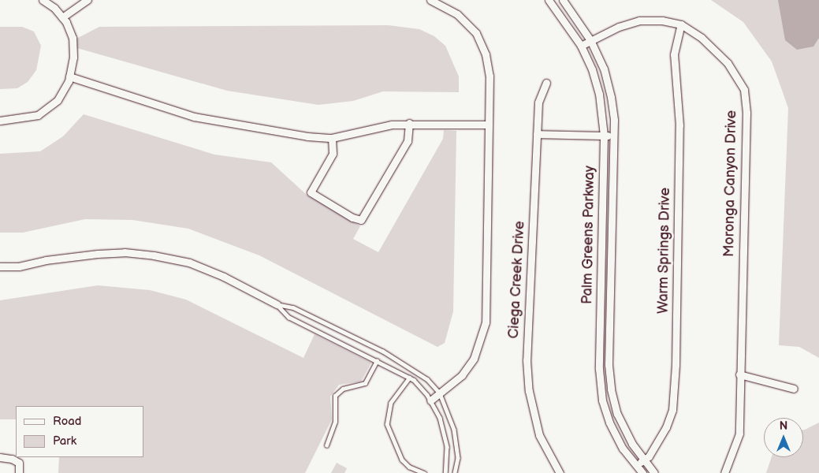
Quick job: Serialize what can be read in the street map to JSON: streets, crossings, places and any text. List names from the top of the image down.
{
  "streets": {
    "street": [
      "Moronga Canyon Drive",
      "Palm Greens Parkway",
      "Warm Springs Drive",
      "Ciega Creek Drive"
    ]
  },
  "crossings": [
    ["Moronga Canyon Drive", "Palm Greens Parkway"],
    ["Moronga Canyon Drive", "Warm Springs Drive"],
    ["Palm Greens Parkway", "Warm Springs Drive"]
  ],
  "legend": ["Road", "Park"],
  "north": "top"
}
